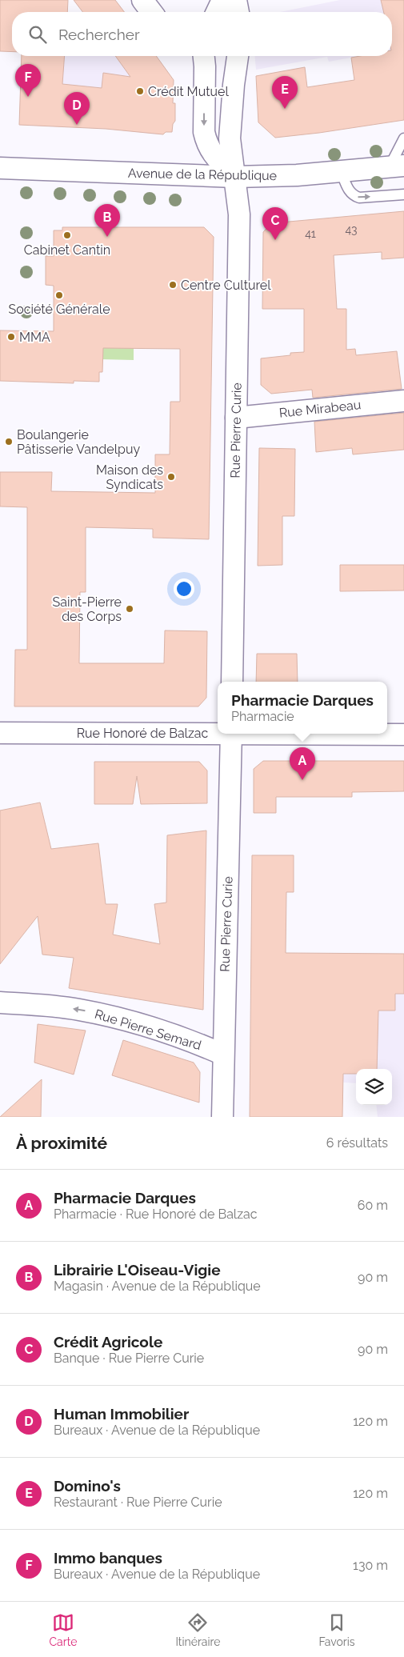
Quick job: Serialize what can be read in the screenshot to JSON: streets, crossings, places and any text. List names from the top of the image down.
{
  "streets": {
    "street": [
      "Avenue de la République",
      "Rue Mirabeau",
      "Rue Pierre Curie",
      "Rue Honoré de Balzac",
      "Rue Pierre Semard"
    ]
  },
  "crossings": [
    ["Avenue de la République", "Rue Pierre Curie"],
    ["Rue Mirabeau", "Rue Pierre Curie"],
    ["Rue Pierre Curie", "Rue Pierre Semard"]
  ],
  "one_way": ["Rue Pierre Semard"],
  "places": [
    "Crédit Mutuel",
    "Cabinet Cantin",
    "Centre Culturel",
    "Société Générale",
    "MMA",
    "Boulangerie Pâtisserie Vandelpuy",
    "Maison des Syndicats",
    "Saint-Pierre des Corps"
  ],
  "house_numbers": ["43", "41"],
  "page": {
    "search": "Rechercher",
    "pins": [
      "F",
      "E",
      "D",
      "B",
      "C",
      "A"
    ],
    "popup": ["Pharmacie Darques", "Pharmacie"],
    "heading": ["À proximité", "6 résultats"],
    "list": [
      {
        "mark": "A",
        "name": "Pharmacie Darques",
        "note": "Pharmacie · Rue Honoré de Balzac",
        "value": "60 m"
      },
      {
        "mark": "B",
        "name": "Librairie L'Oiseau-Vigie",
        "note": "Magasin · Avenue de la République",
        "value": "90 m"
      },
      {
        "mark": "C",
        "name": "Crédit Agricole",
        "note": "Banque · Rue Pierre Curie",
        "value": "90 m"
      },
      {
        "mark": "D",
        "name": "Human Immobilier",
        "note": "Bureaux · Avenue de la République",
        "value": "120 m"
      },
      {
        "mark": "E",
        "name": "Domino's",
        "note": "Restaurant · Rue Pierre Curie",
        "value": "120 m"
      },
      {
        "mark": "F",
        "name": "Immo banques",
        "note": "Bureaux · Avenue de la République",
        "value": "130 m"
      }
    ],
    "nav": ["Carte", "Itinéraire", "Favoris"]
  }
}
